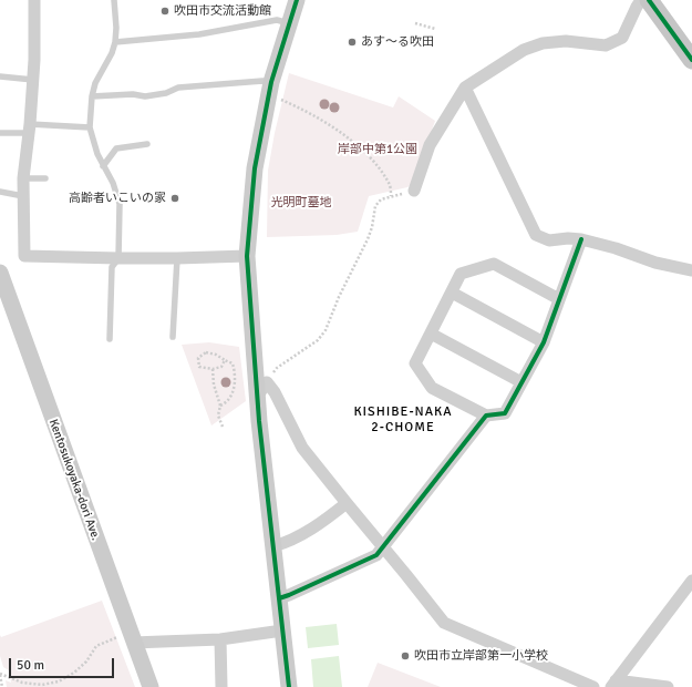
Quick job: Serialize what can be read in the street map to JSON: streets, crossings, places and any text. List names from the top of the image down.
{
  "streets": {
    "street": ["Kentosukoyaka-dori Ave."]
  },
  "districts": ["KISHIBE-NAKA 2-CHOME"],
  "parks": ["岸部中第1公園", "光明町墓地"],
  "places": [
    "吹田市交流活動館",
    "あす～る吹田",
    "高齢者いこいの家",
    "吹田市立岸部第一小学校"
  ],
  "scale_bar": "50 m"
}
